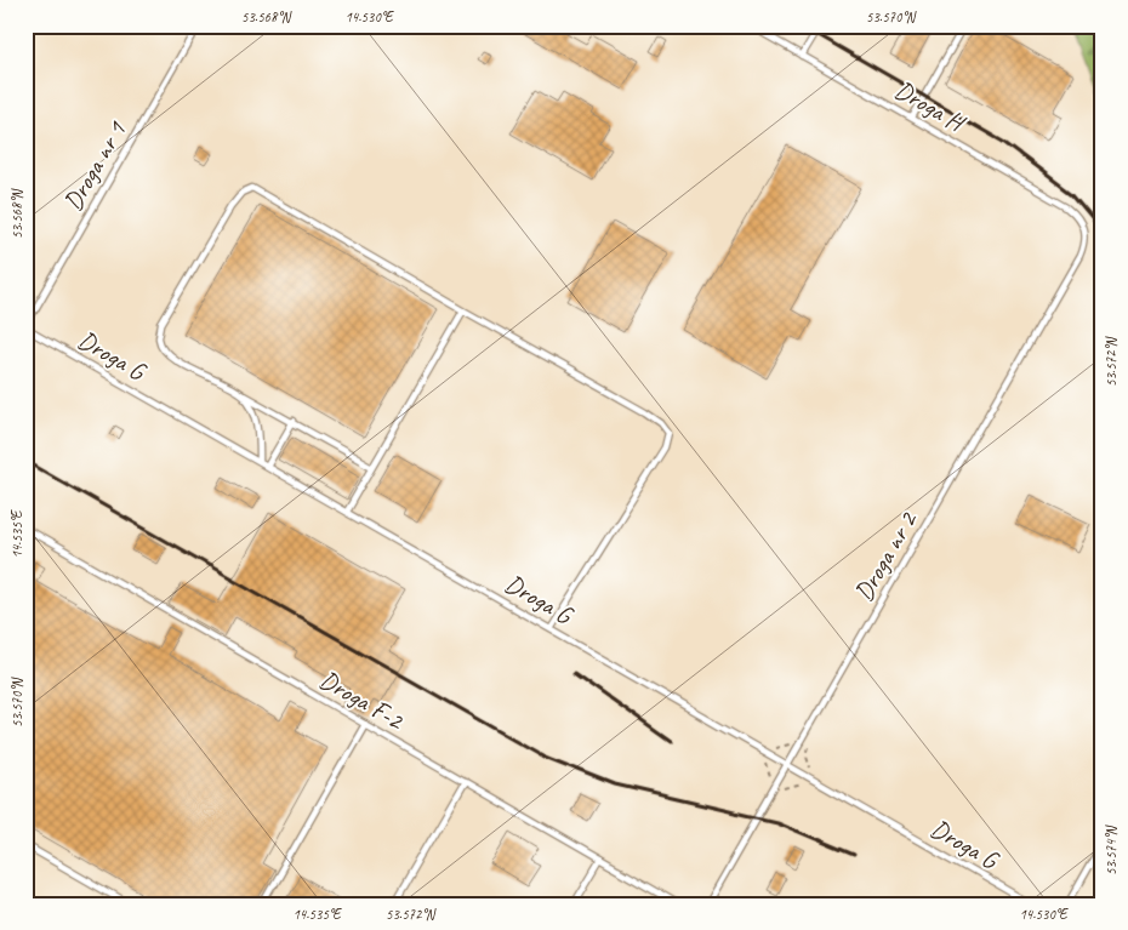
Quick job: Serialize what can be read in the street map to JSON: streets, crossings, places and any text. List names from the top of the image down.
{
  "streets": {
    "lane": [
      "Droga H",
      "Droga nr 1",
      "Droga G",
      "Droga nr 2",
      "Droga F-2"
    ]
  },
  "crossings": [
    ["Droga H", "Droga nr 2"],
    ["Droga nr 1", "Droga G"],
    ["Droga G", "Droga nr 2"]
  ],
  "coordinates": [
    "53.568°N",
    "14.530°E",
    "53.570°N",
    "53.572°N",
    "14.535°E",
    "53.574°N"
  ]
}
